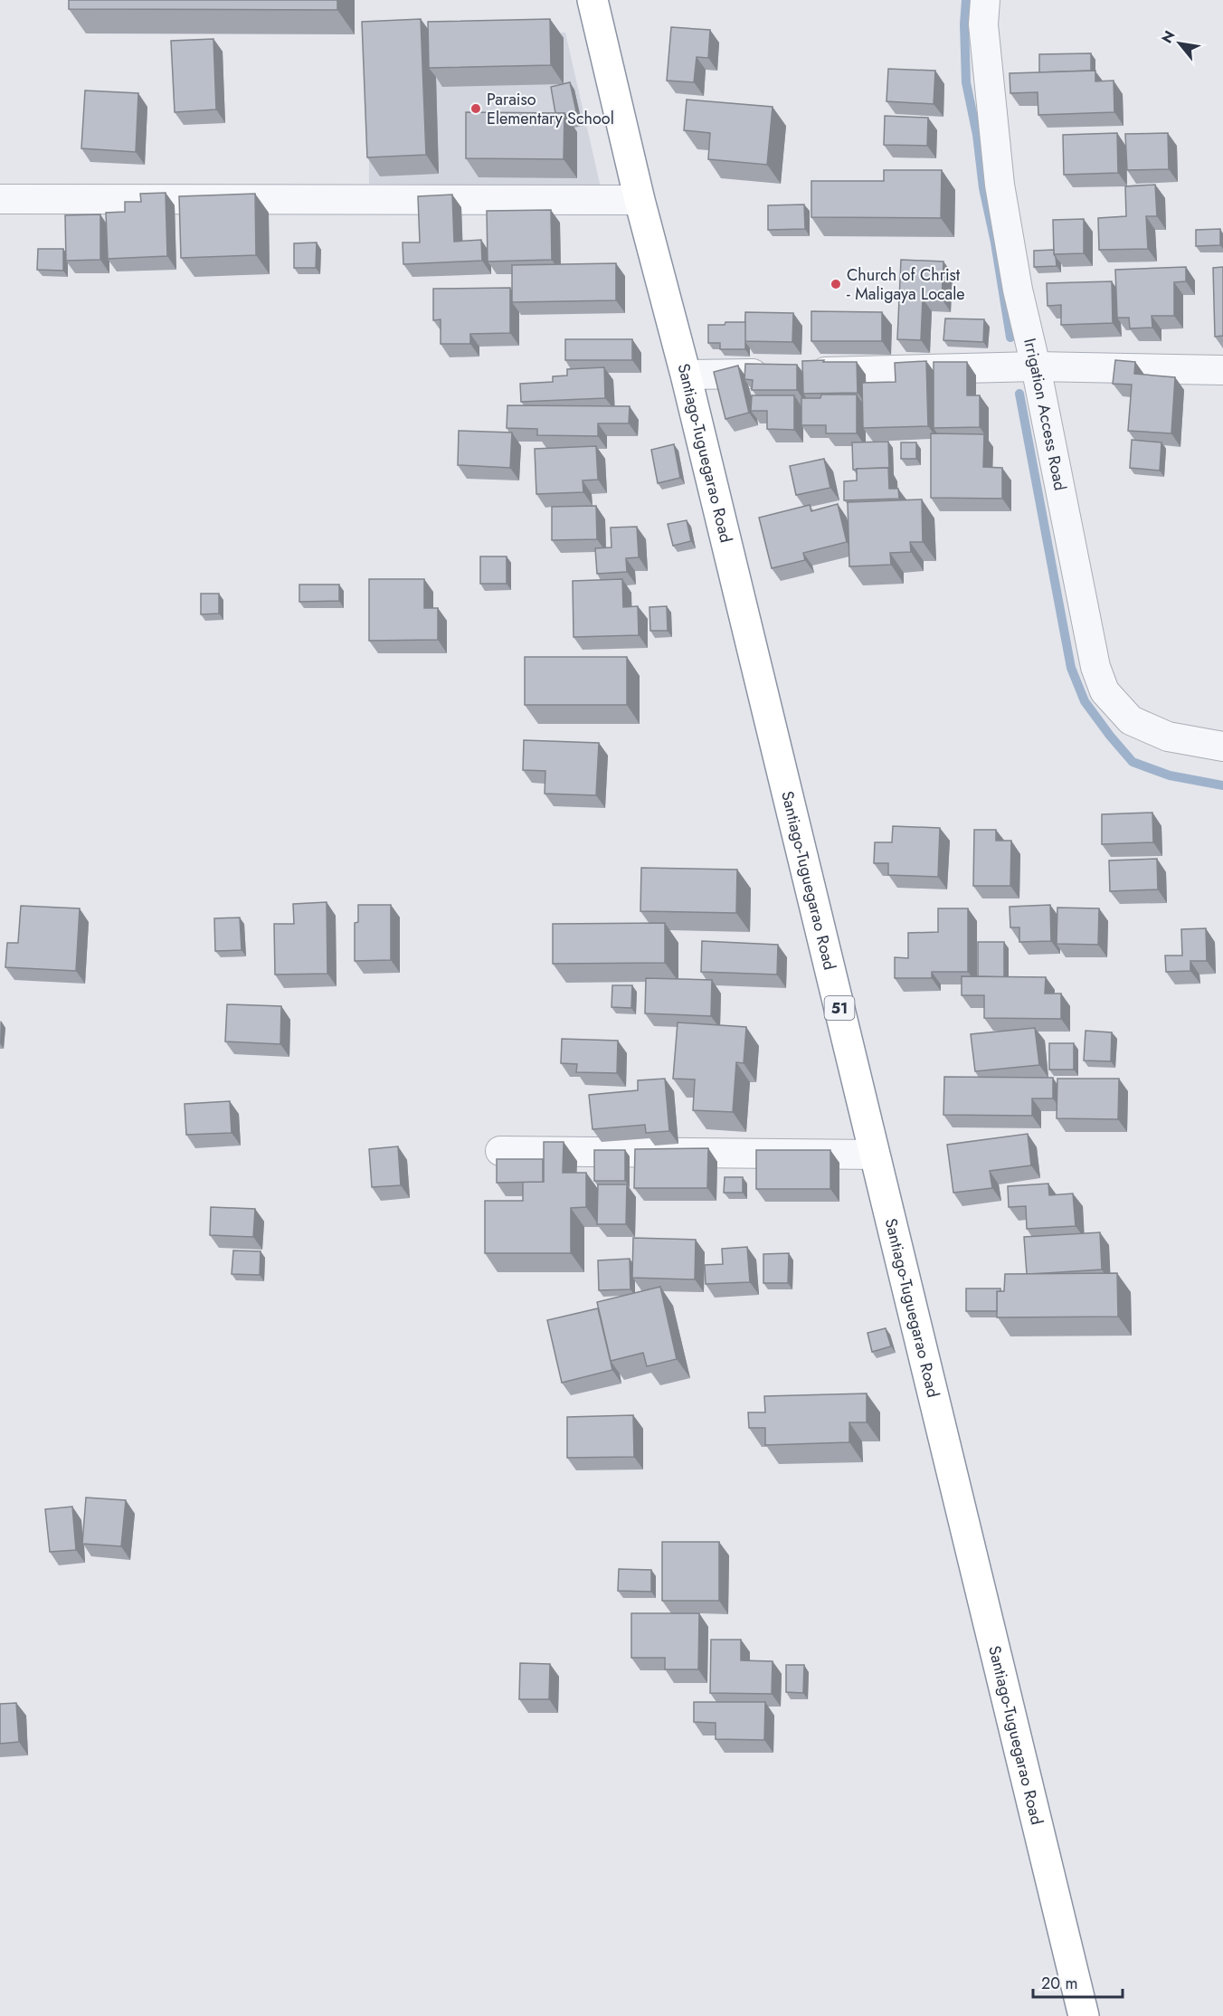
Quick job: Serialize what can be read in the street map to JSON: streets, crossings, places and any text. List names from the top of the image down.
{
  "streets": {
    "highway": ["Santiago-Tuguegarao Road", "51"],
    "street": ["Irrigation Access Road"]
  },
  "places": ["Paraiso Elementary School", "Church of Christ - Maligaya Locale"],
  "scale_bar": "20 m",
  "north": "top left"
}
